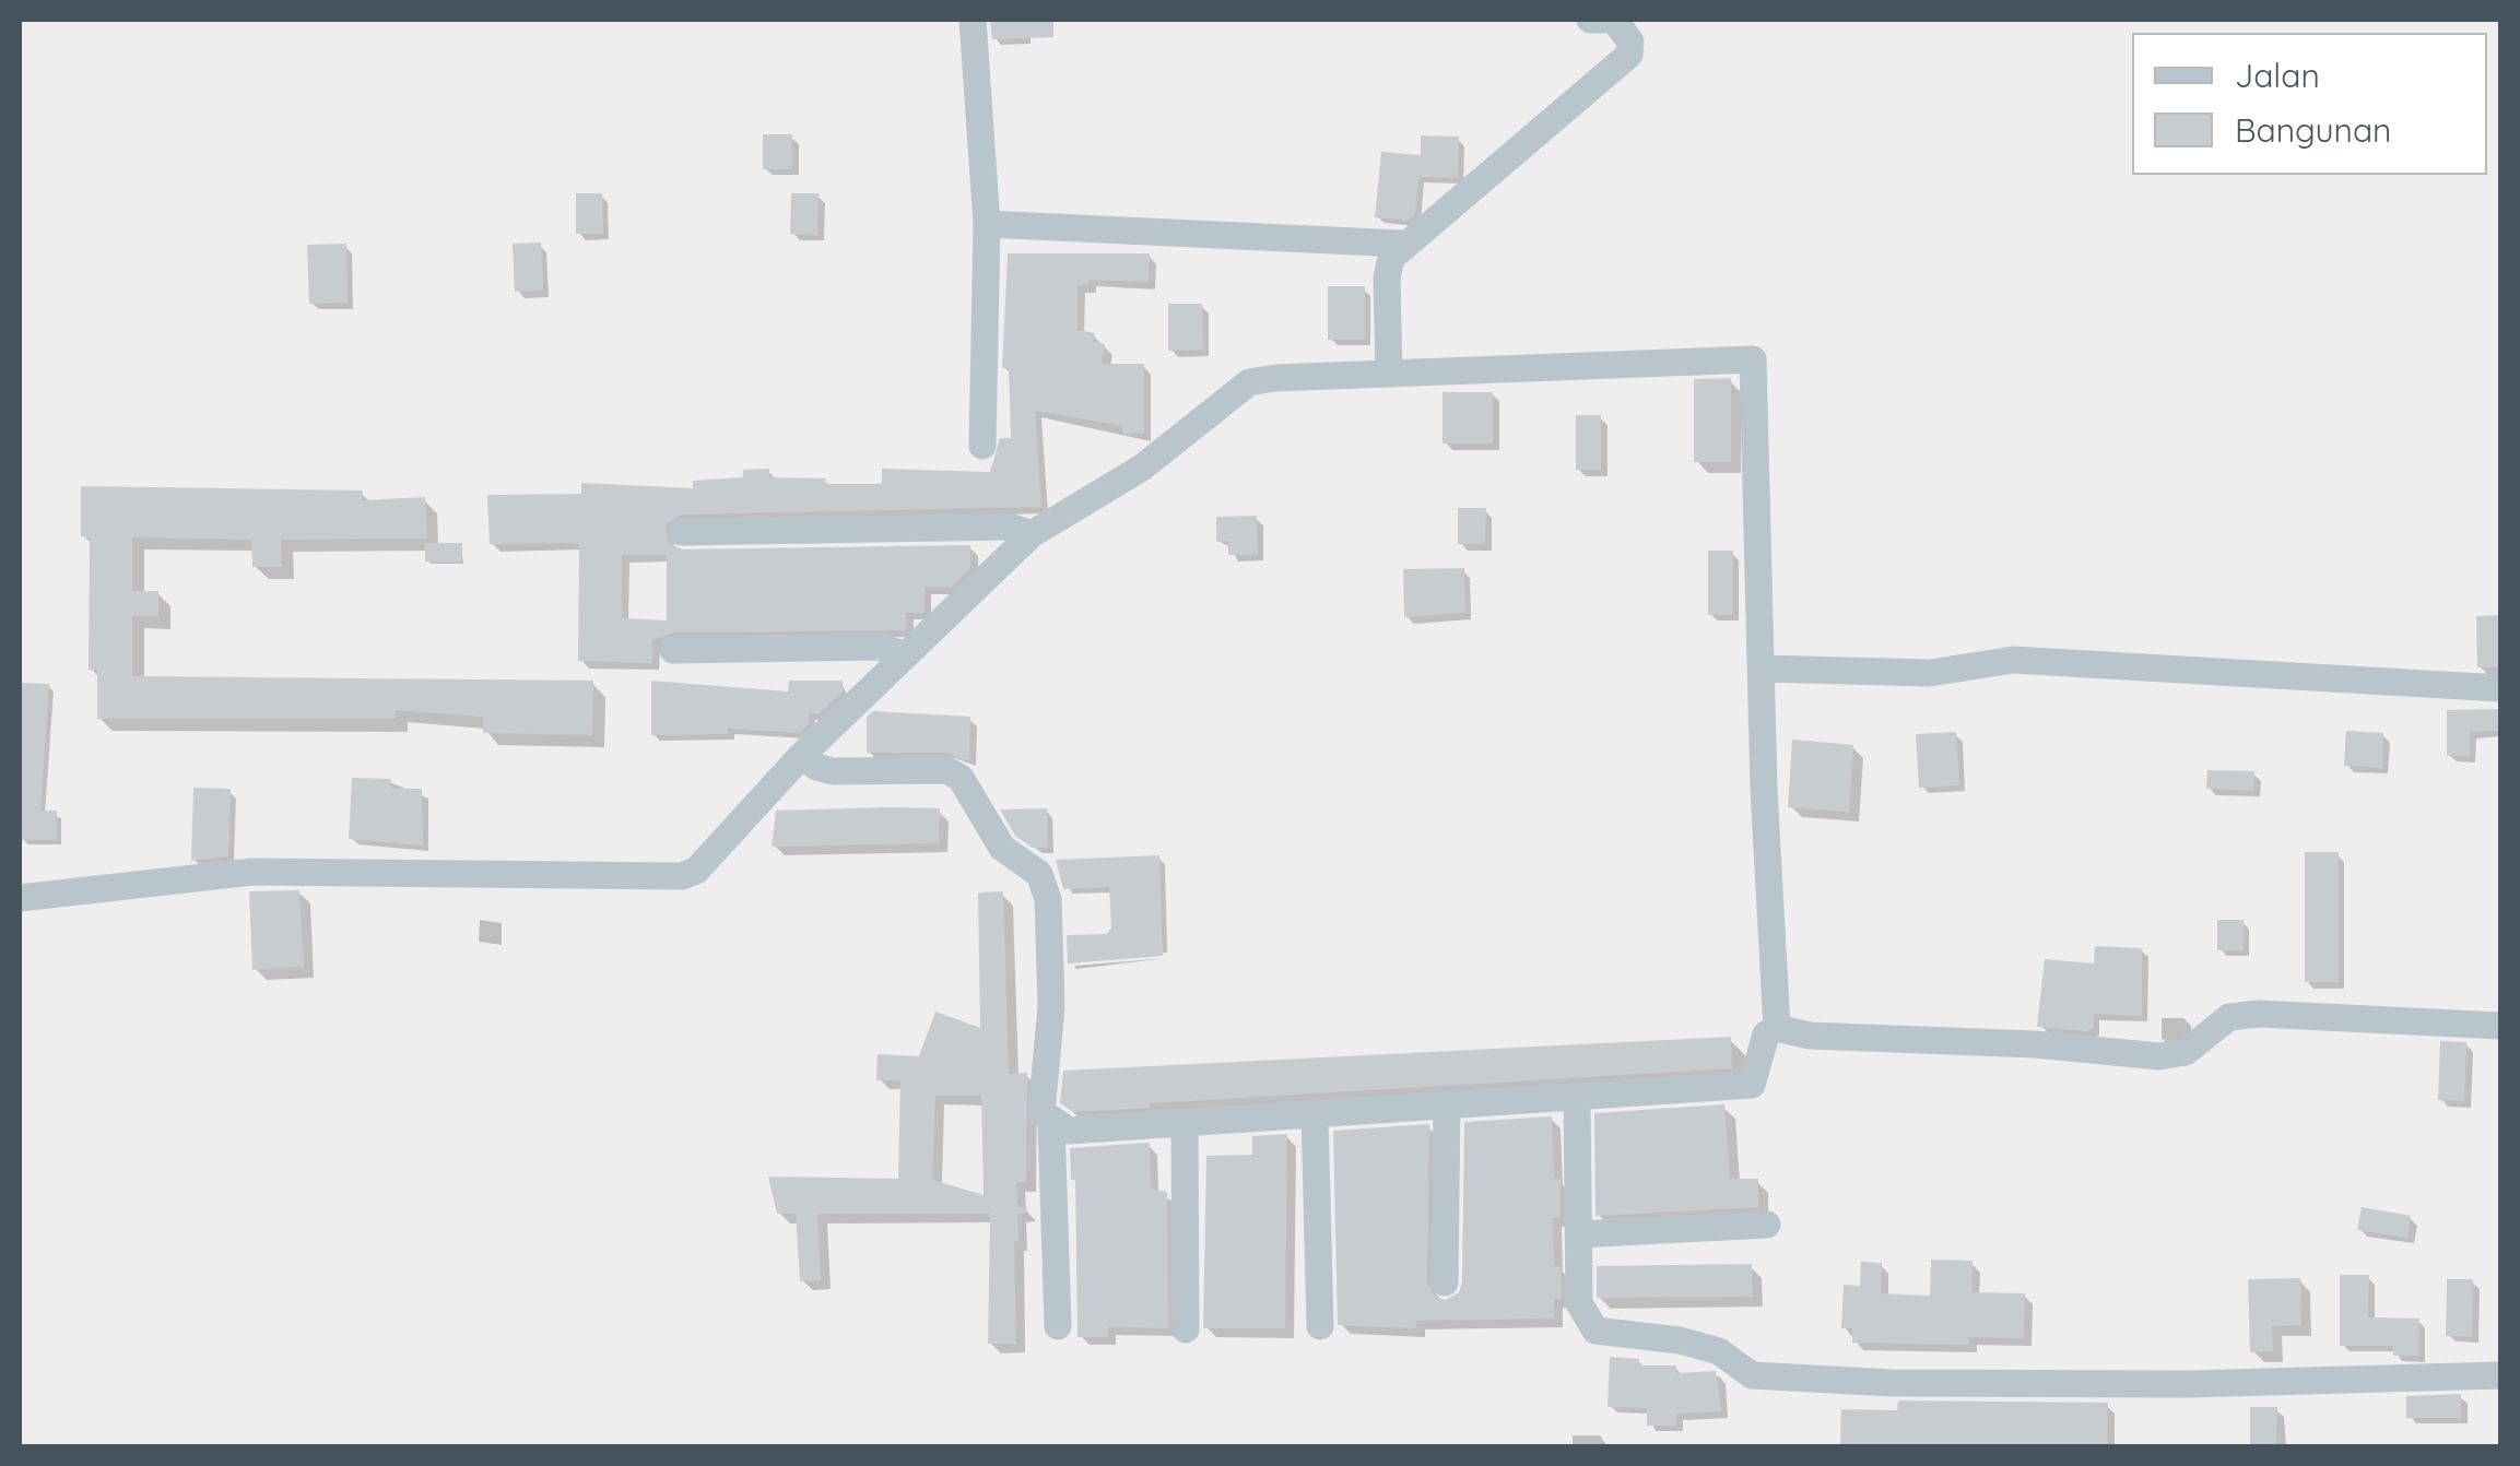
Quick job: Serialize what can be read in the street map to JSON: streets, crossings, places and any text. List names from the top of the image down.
{
  "legend": ["Jalan", "Bangunan"]
}
